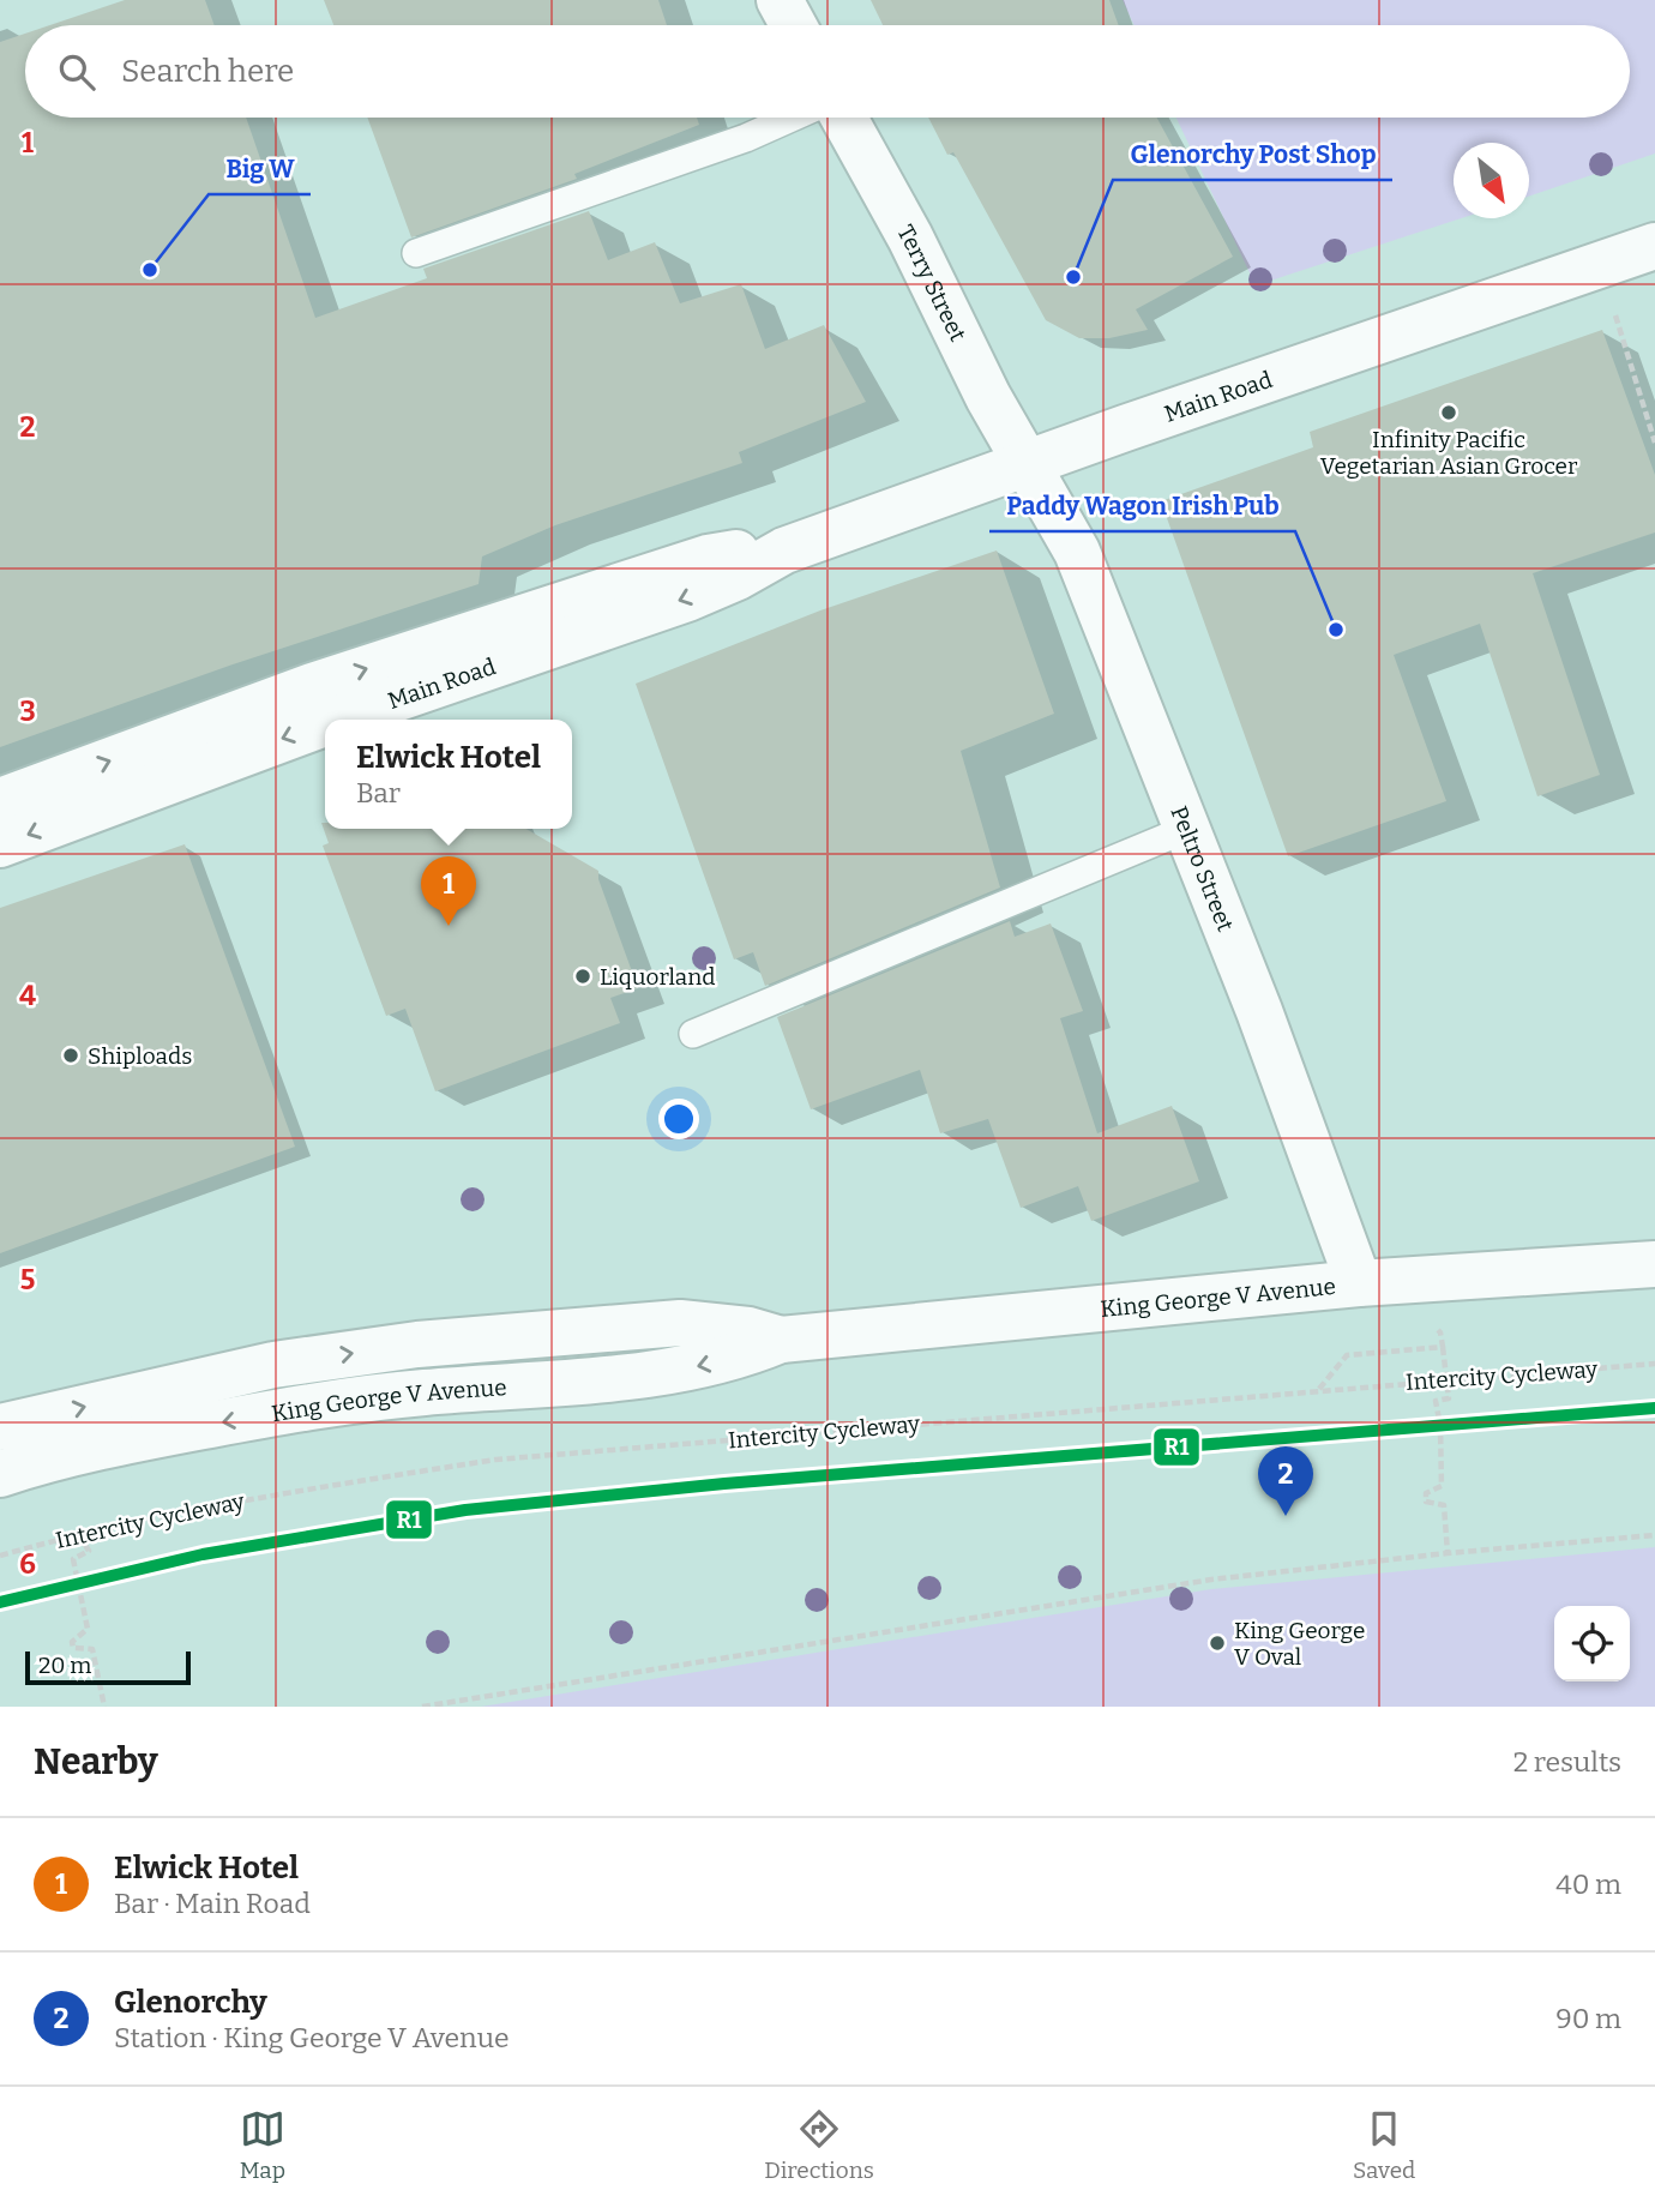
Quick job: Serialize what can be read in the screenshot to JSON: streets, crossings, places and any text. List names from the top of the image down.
{
  "streets": {
    "main road": [
      "Terry Street",
      "Main Road",
      "Peltro Street",
      "King George V Avenue"
    ],
    "path": ["Intercity Cycleway"]
  },
  "crossings": [
    ["Terry Street", "Main Road"],
    ["Terry Street", "Peltro Street"],
    ["Main Road", "Peltro Street"],
    ["Peltro Street", "King George V Avenue"]
  ],
  "places": [
    "Big W",
    "Glenorchy Post Shop",
    "Infinity Pacific Vegetarian Asian Grocer",
    "Paddy Wagon Irish Pub",
    "Liquorland",
    "Shiploads",
    "King George V Oval"
  ],
  "lines": ["transit line R1"],
  "scale_bar": "20 m",
  "north": "bottom right",
  "page": {
    "search": "Search here",
    "popup": ["Elwick Hotel", "Bar"],
    "pins": ["1", "2"],
    "scale": "20 m",
    "heading": ["Nearby", "2 results"],
    "list": [
      {
        "mark": "1",
        "name": "Elwick Hotel",
        "note": "Bar · Main Road",
        "value": "40 m"
      },
      {
        "mark": "2",
        "name": "Glenorchy",
        "note": "Station · King George V Avenue",
        "value": "90 m"
      }
    ],
    "nav": ["Map", "Directions", "Saved"]
  },
  "grid": {
    "rows": [
      "1",
      "2",
      "3",
      "4",
      "5",
      "6"
    ]
  }
}
